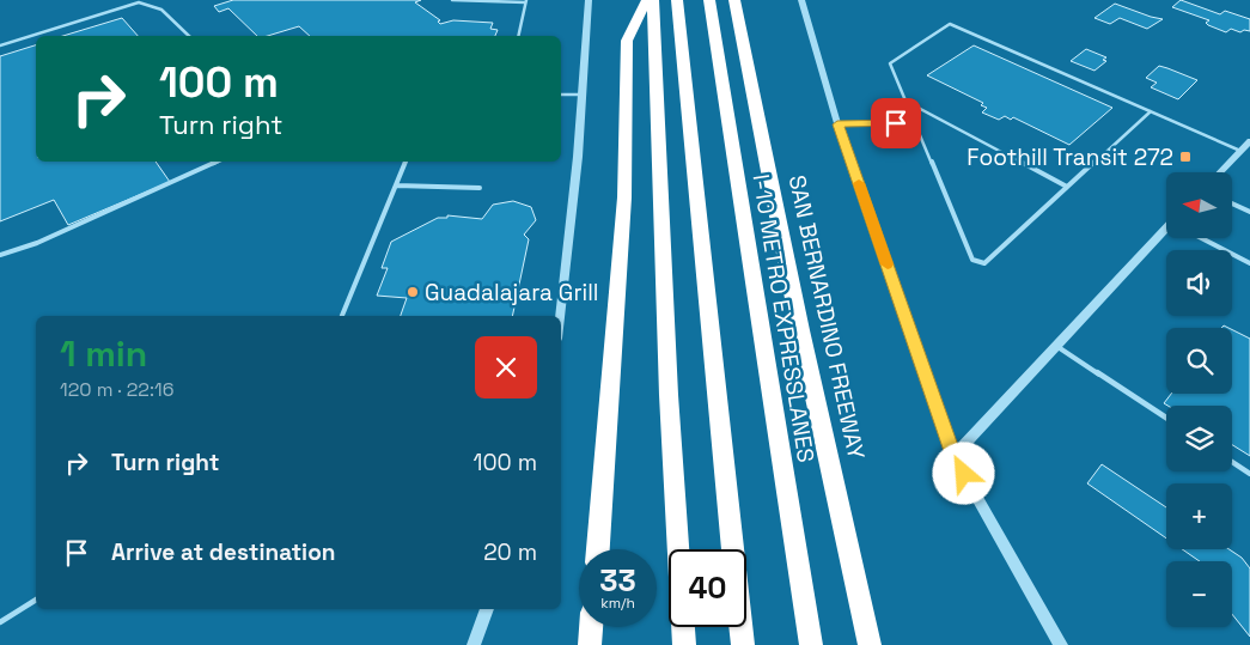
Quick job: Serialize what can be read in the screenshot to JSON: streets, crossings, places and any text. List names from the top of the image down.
{
  "streets": {
    "highway": ["SAN BERNARDINO FREEWAY", "I-10 METRO EXPRESSLANES"]
  },
  "places": {
    "transit": ["Foothill Transit 272"],
    "other": ["Guadalajara Grill"]
  },
  "north": "left",
  "page": {
    "turn": ["100 m", "Turn right"],
    "map_buttons": ["+", "−"],
    "heading": ["1 min", "120 m · 22:16"],
    "list": [
      {
        "name": "Turn right",
        "value": "100 m"
      },
      {
        "name": "Arrive at destination",
        "value": "20 m"
      }
    ],
    "speed": "33 km/h",
    "limit": "40"
  }
}
